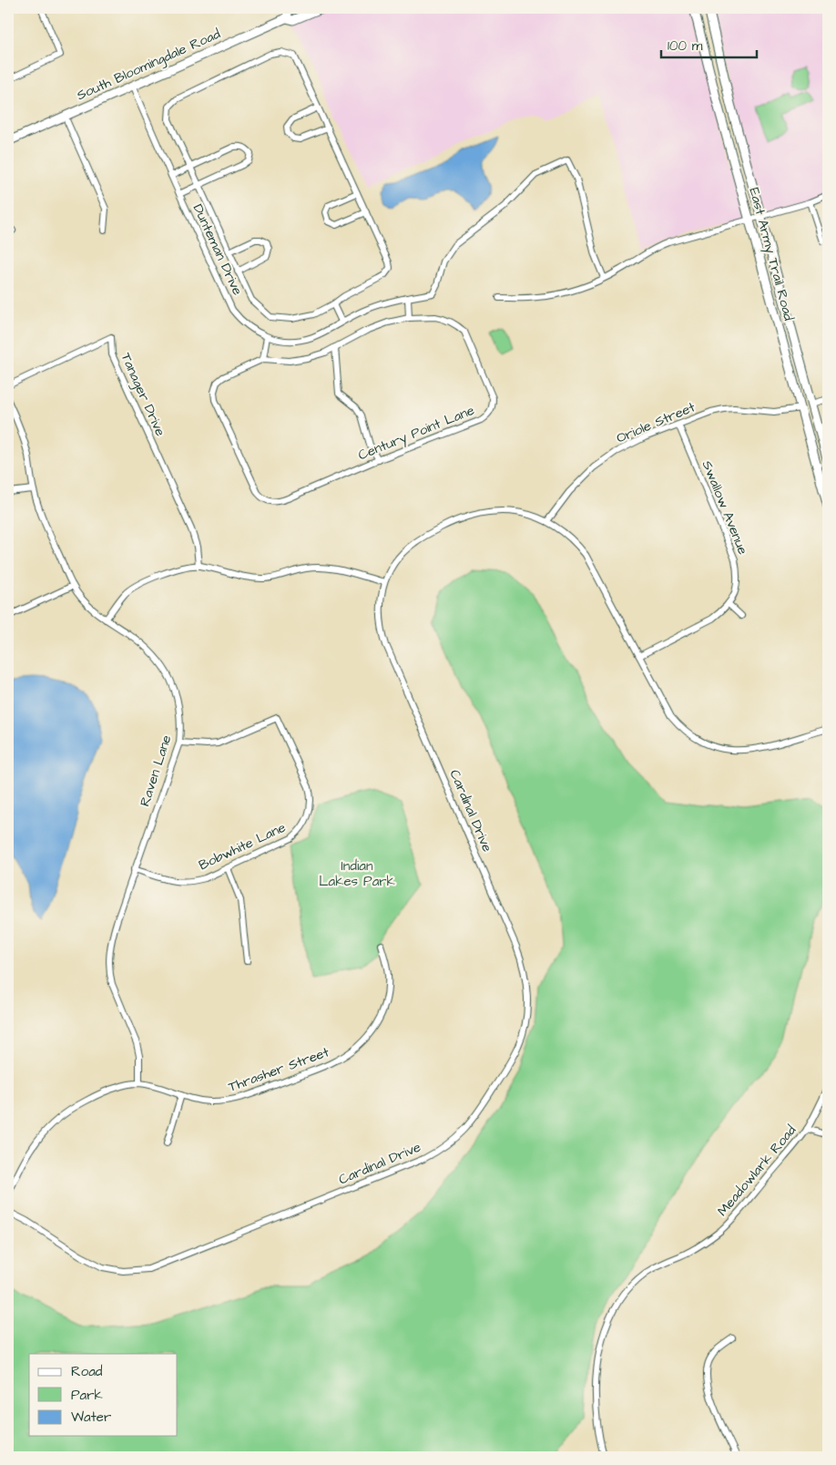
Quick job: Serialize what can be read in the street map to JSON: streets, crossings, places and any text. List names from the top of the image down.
{
  "streets": {
    "main road": ["South Bloomingdale Road", "East Army Trail Road"],
    "street": [
      "Dunteman Drive",
      "Tanager Drive",
      "Oriole Street",
      "Century Point Lane",
      "Swallow Avenue",
      "Raven Lane",
      "Cardinal Drive",
      "Bobwhite Lane",
      "Thrasher Street",
      "Meadowlark Road"
    ]
  },
  "crossings": [
    ["South Bloomingdale Road", "Dunteman Drive"],
    ["East Army Trail Road", "Oriole Street"],
    ["Oriole Street", "Swallow Avenue"],
    ["Oriole Street", "Cardinal Drive"],
    ["Swallow Avenue", "Cardinal Drive"],
    ["Raven Lane", "Bobwhite Lane"],
    ["Raven Lane", "Thrasher Street"]
  ],
  "parks": ["Indian Lakes Park"],
  "legend": ["Road", "Park", "Water"],
  "scale_bar": "100 m"
}
